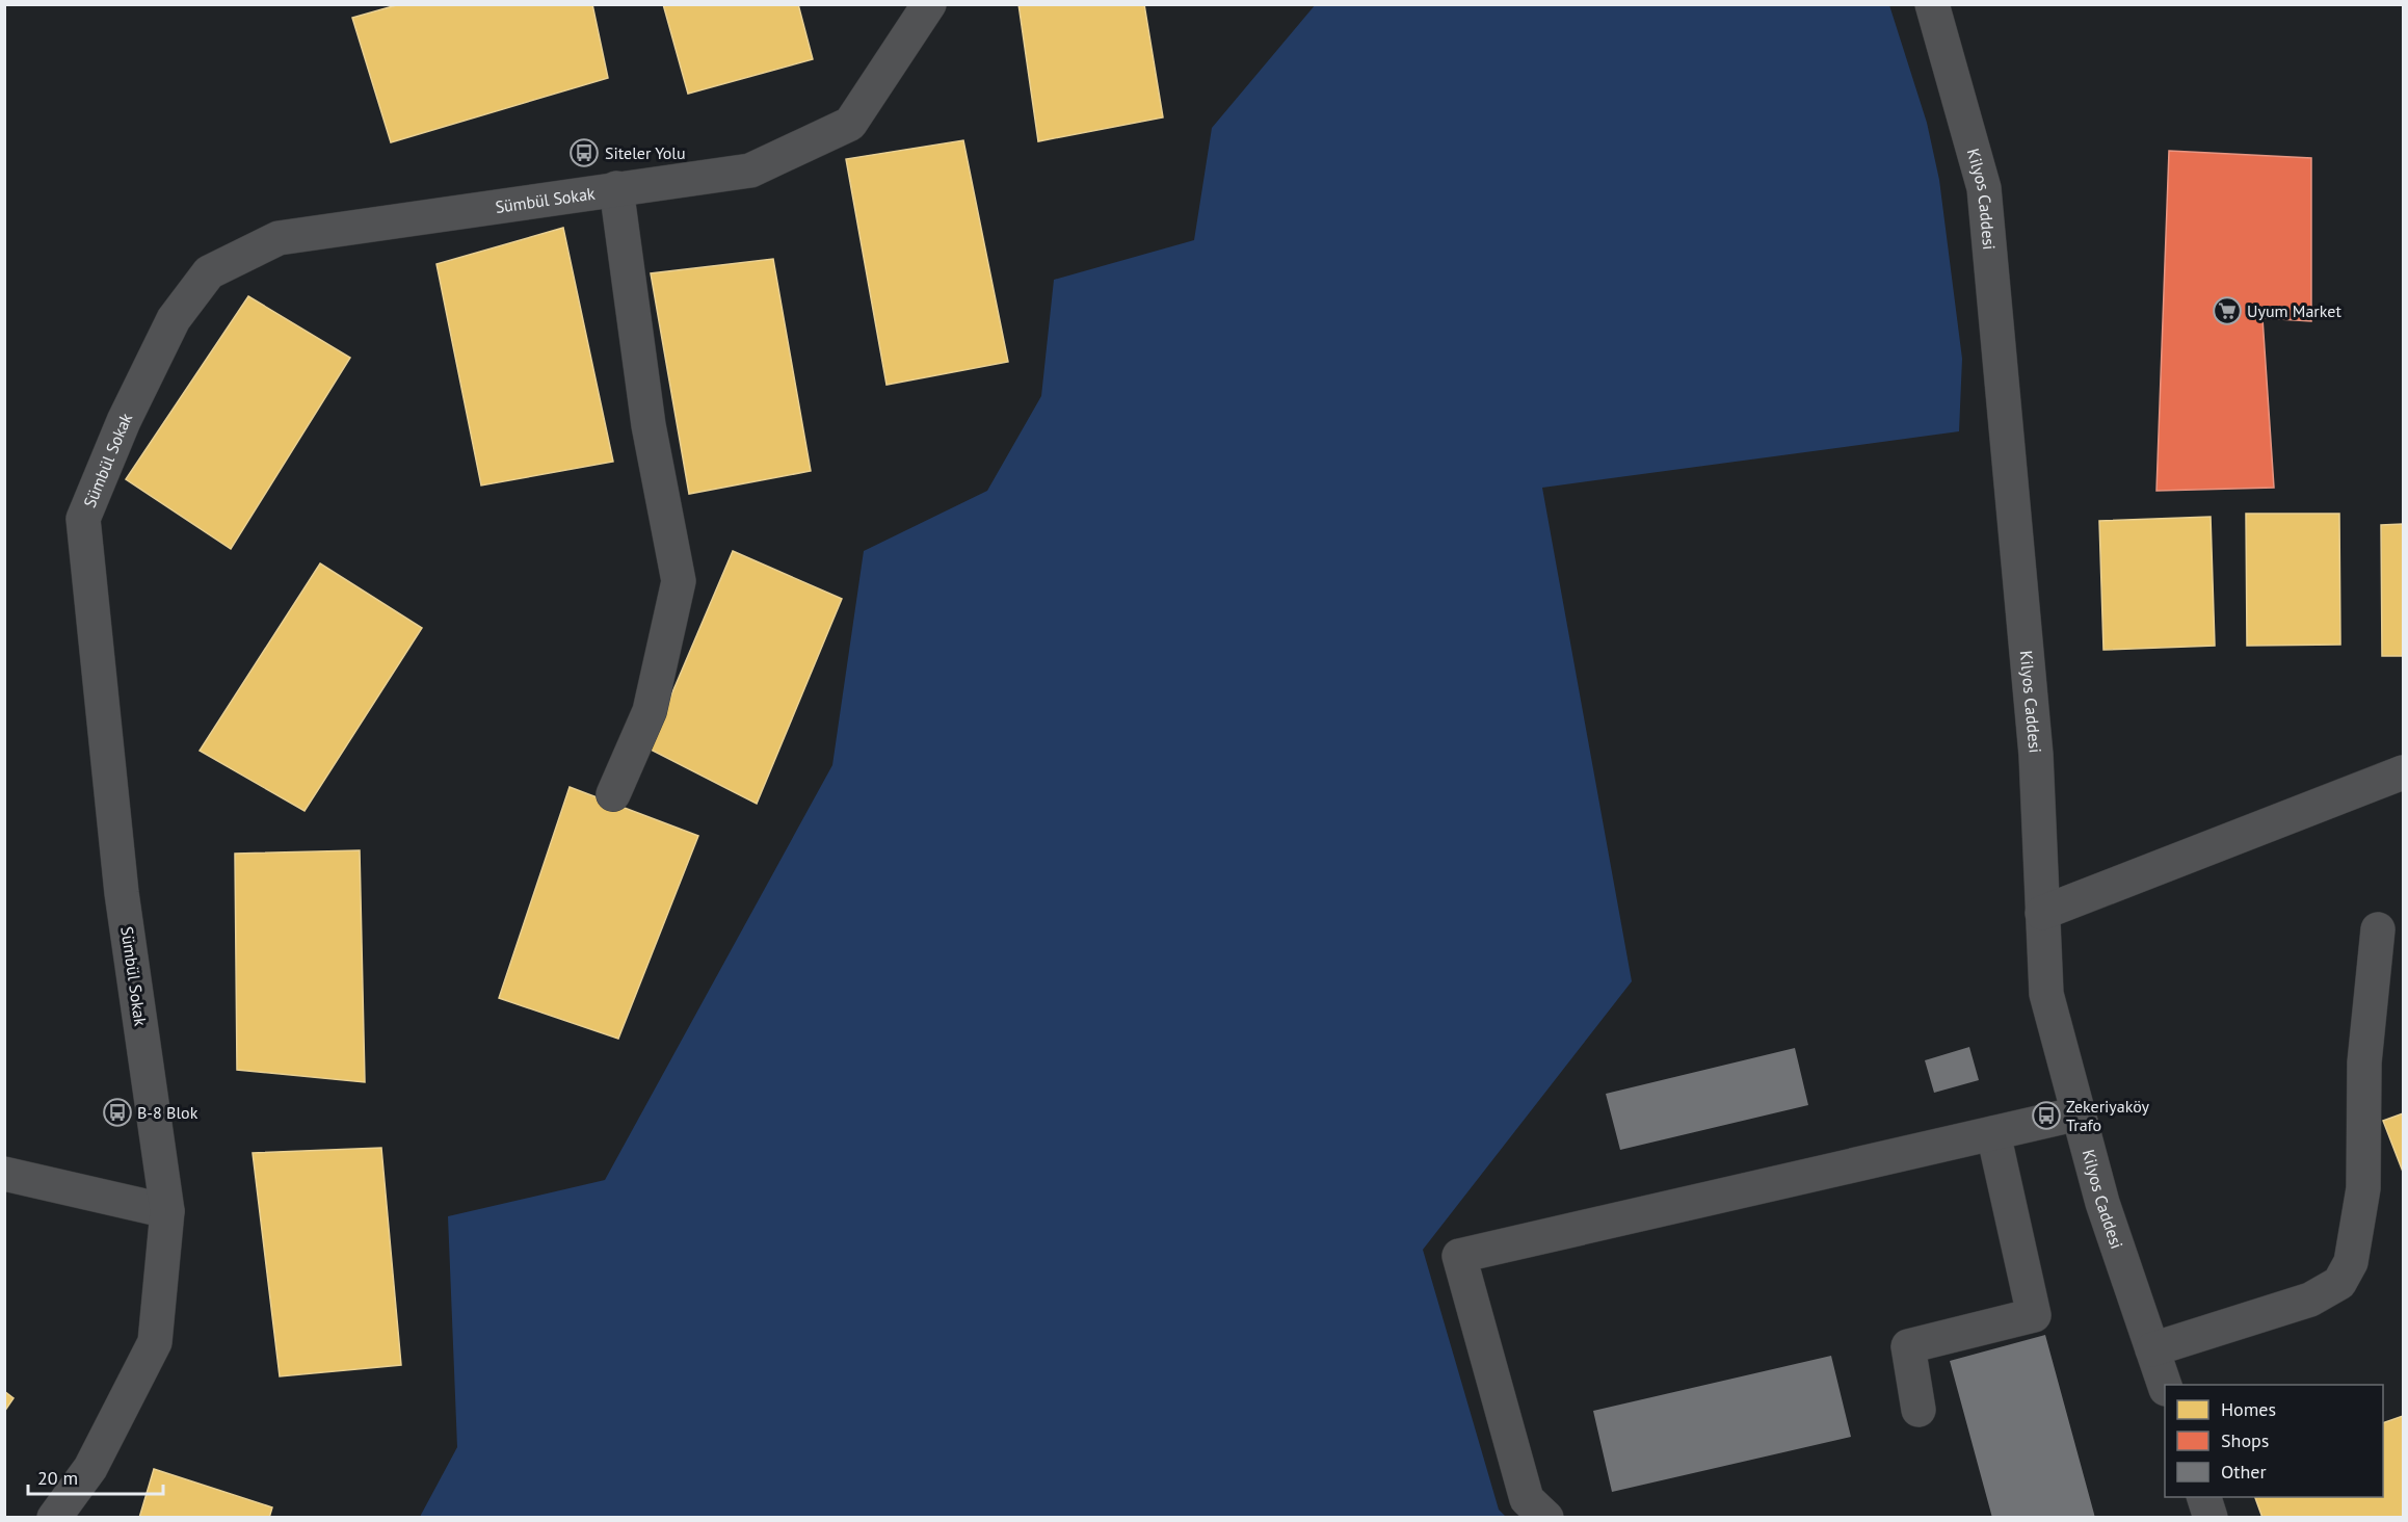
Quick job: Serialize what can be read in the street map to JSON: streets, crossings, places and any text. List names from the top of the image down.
{
  "streets": {
    "street": ["Sümbül Sokak", "Kilyos Caddesi"]
  },
  "places": {
    "bus stop": ["Siteler Yolu", "B-8 Blok", "Zekeriyaköy Trafo"],
    "supermarket": ["Uyum Market"]
  },
  "legend": ["Homes", "Shops", "Other"],
  "scale_bar": "20 m"
}
